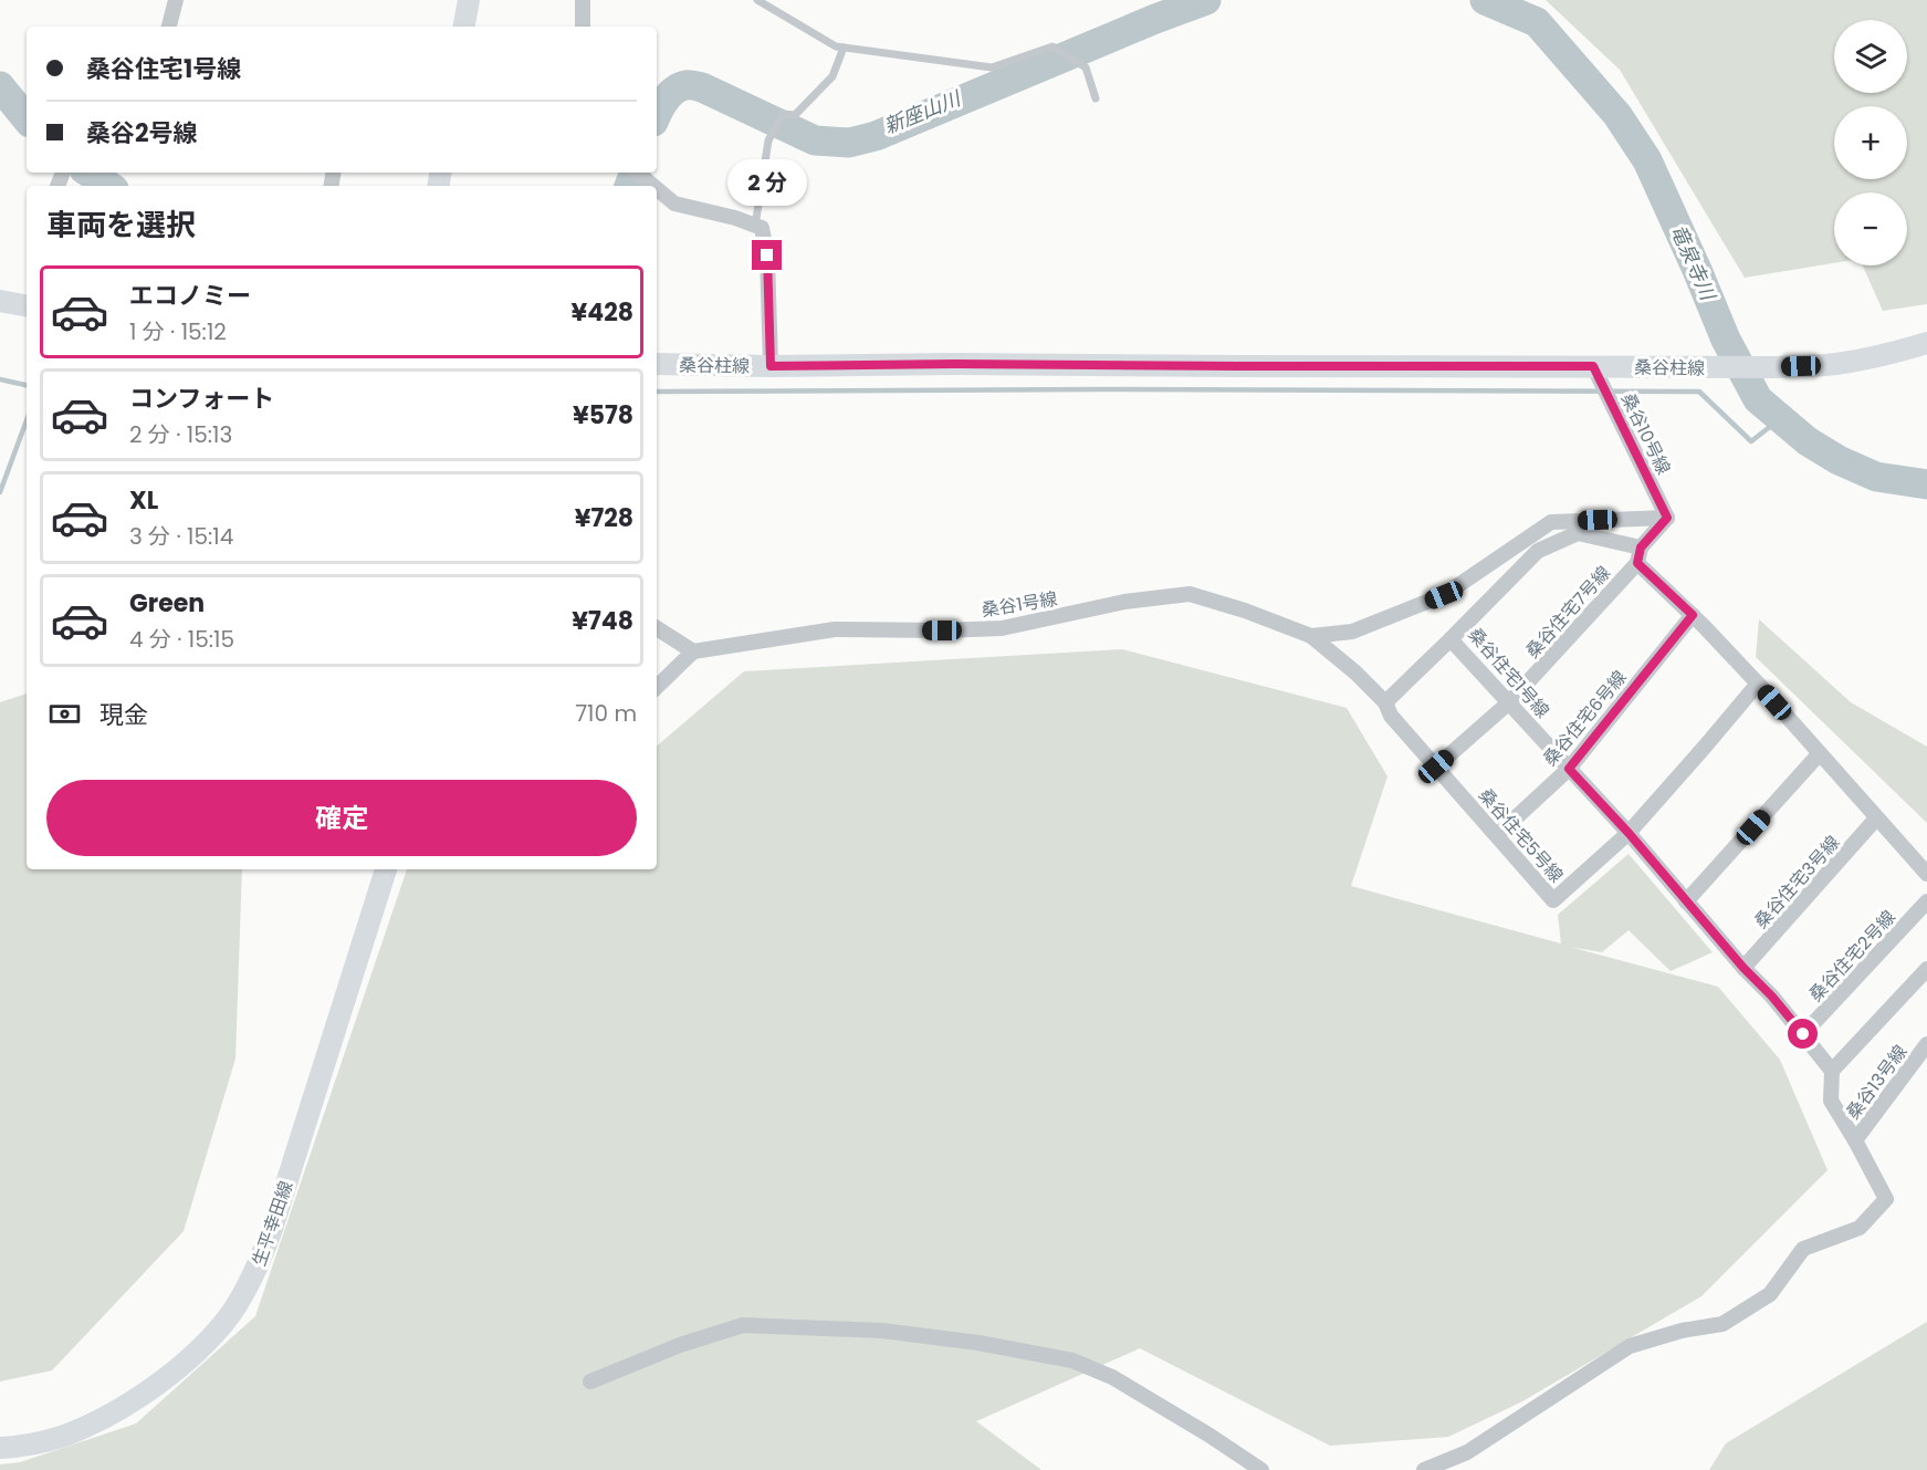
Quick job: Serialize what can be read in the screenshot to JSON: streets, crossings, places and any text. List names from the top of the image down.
{
  "streets": {
    "main road": ["桑谷柱線", "生平幸田線"],
    "street": [
      "桑谷10号線",
      "桑谷1号線",
      "桑谷住宅7号線",
      "桑谷住宅1号線",
      "桑谷住宅6号線",
      "桑谷住宅5号線",
      "桑谷住宅3号線",
      "桑谷住宅2号線",
      "桑谷13号線"
    ]
  },
  "crossings": [
    ["桑谷柱線", "桑谷10号線"],
    ["桑谷10号線", "桑谷住宅7号線"],
    ["桑谷1号線", "桑谷住宅5号線"],
    ["桑谷住宅7号線", "桑谷住宅1号線"],
    ["桑谷住宅7号線", "桑谷住宅5号線"],
    ["桑谷住宅1号線", "桑谷住宅6号線"],
    ["桑谷住宅1号線", "桑谷住宅5号線"],
    ["桑谷住宅1号線", "桑谷住宅3号線"],
    ["桑谷住宅1号線", "桑谷住宅2号線"],
    ["桑谷住宅6号線", "桑谷住宅5号線"]
  ],
  "water": ["新座山川", "竜泉寺川"],
  "page": {
    "map_buttons": ["+", "−"],
    "banner": ["桑谷住宅1号線", "桑谷2号線"],
    "bubble": "2 分",
    "heading": "車両を選択",
    "list": [
      {
        "name": "エコノミー",
        "note": "1 分 · 15:12",
        "value": "¥428"
      },
      {
        "name": "コンフォート",
        "note": "2 分 · 15:13",
        "value": "¥578"
      },
      {
        "name": "XL",
        "note": "3 分 · 15:14",
        "value": "¥728"
      },
      {
        "name": "Green",
        "note": "4 分 · 15:15",
        "value": "¥748"
      }
    ],
    "pay": ["現金", "710 m"],
    "buttons": "確定"
  }
}
